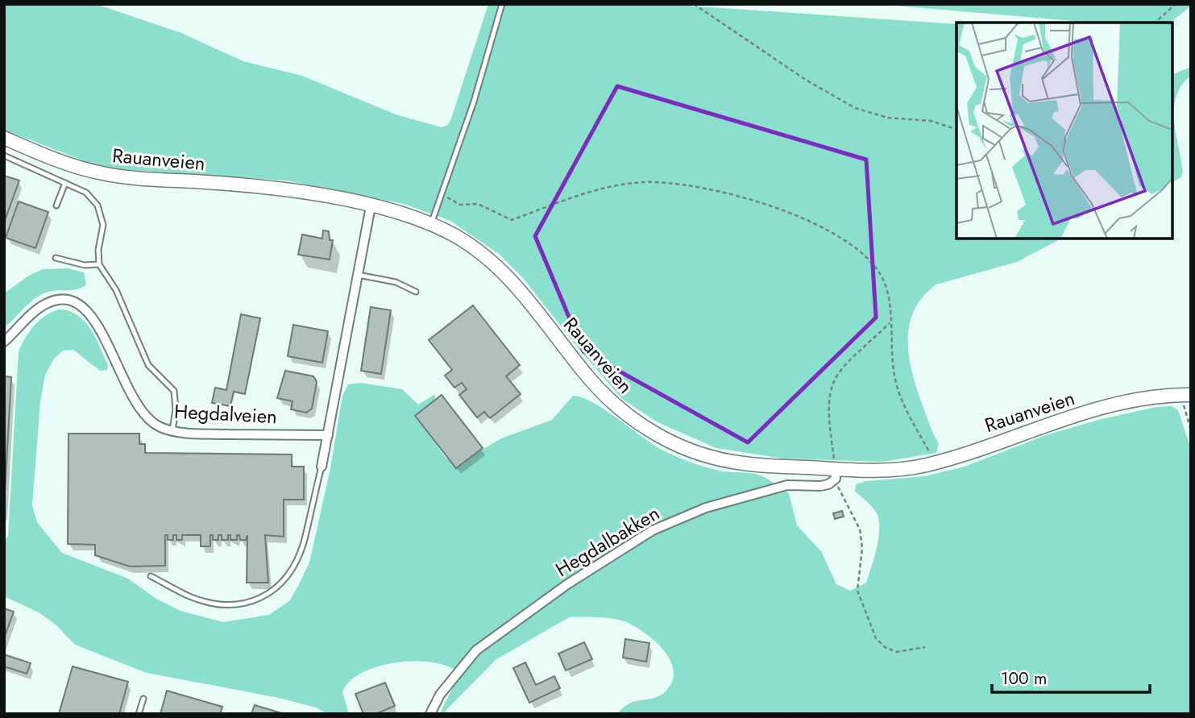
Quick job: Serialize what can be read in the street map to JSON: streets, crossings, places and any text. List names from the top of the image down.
{
  "streets": {
    "main road": ["Rauanveien"],
    "street": ["Hegdalveien", "Hegdalbakken"]
  },
  "crossings": [
    ["Rauanveien", "Hegdalbakken"]
  ],
  "scale_bar": "100 m"
}
